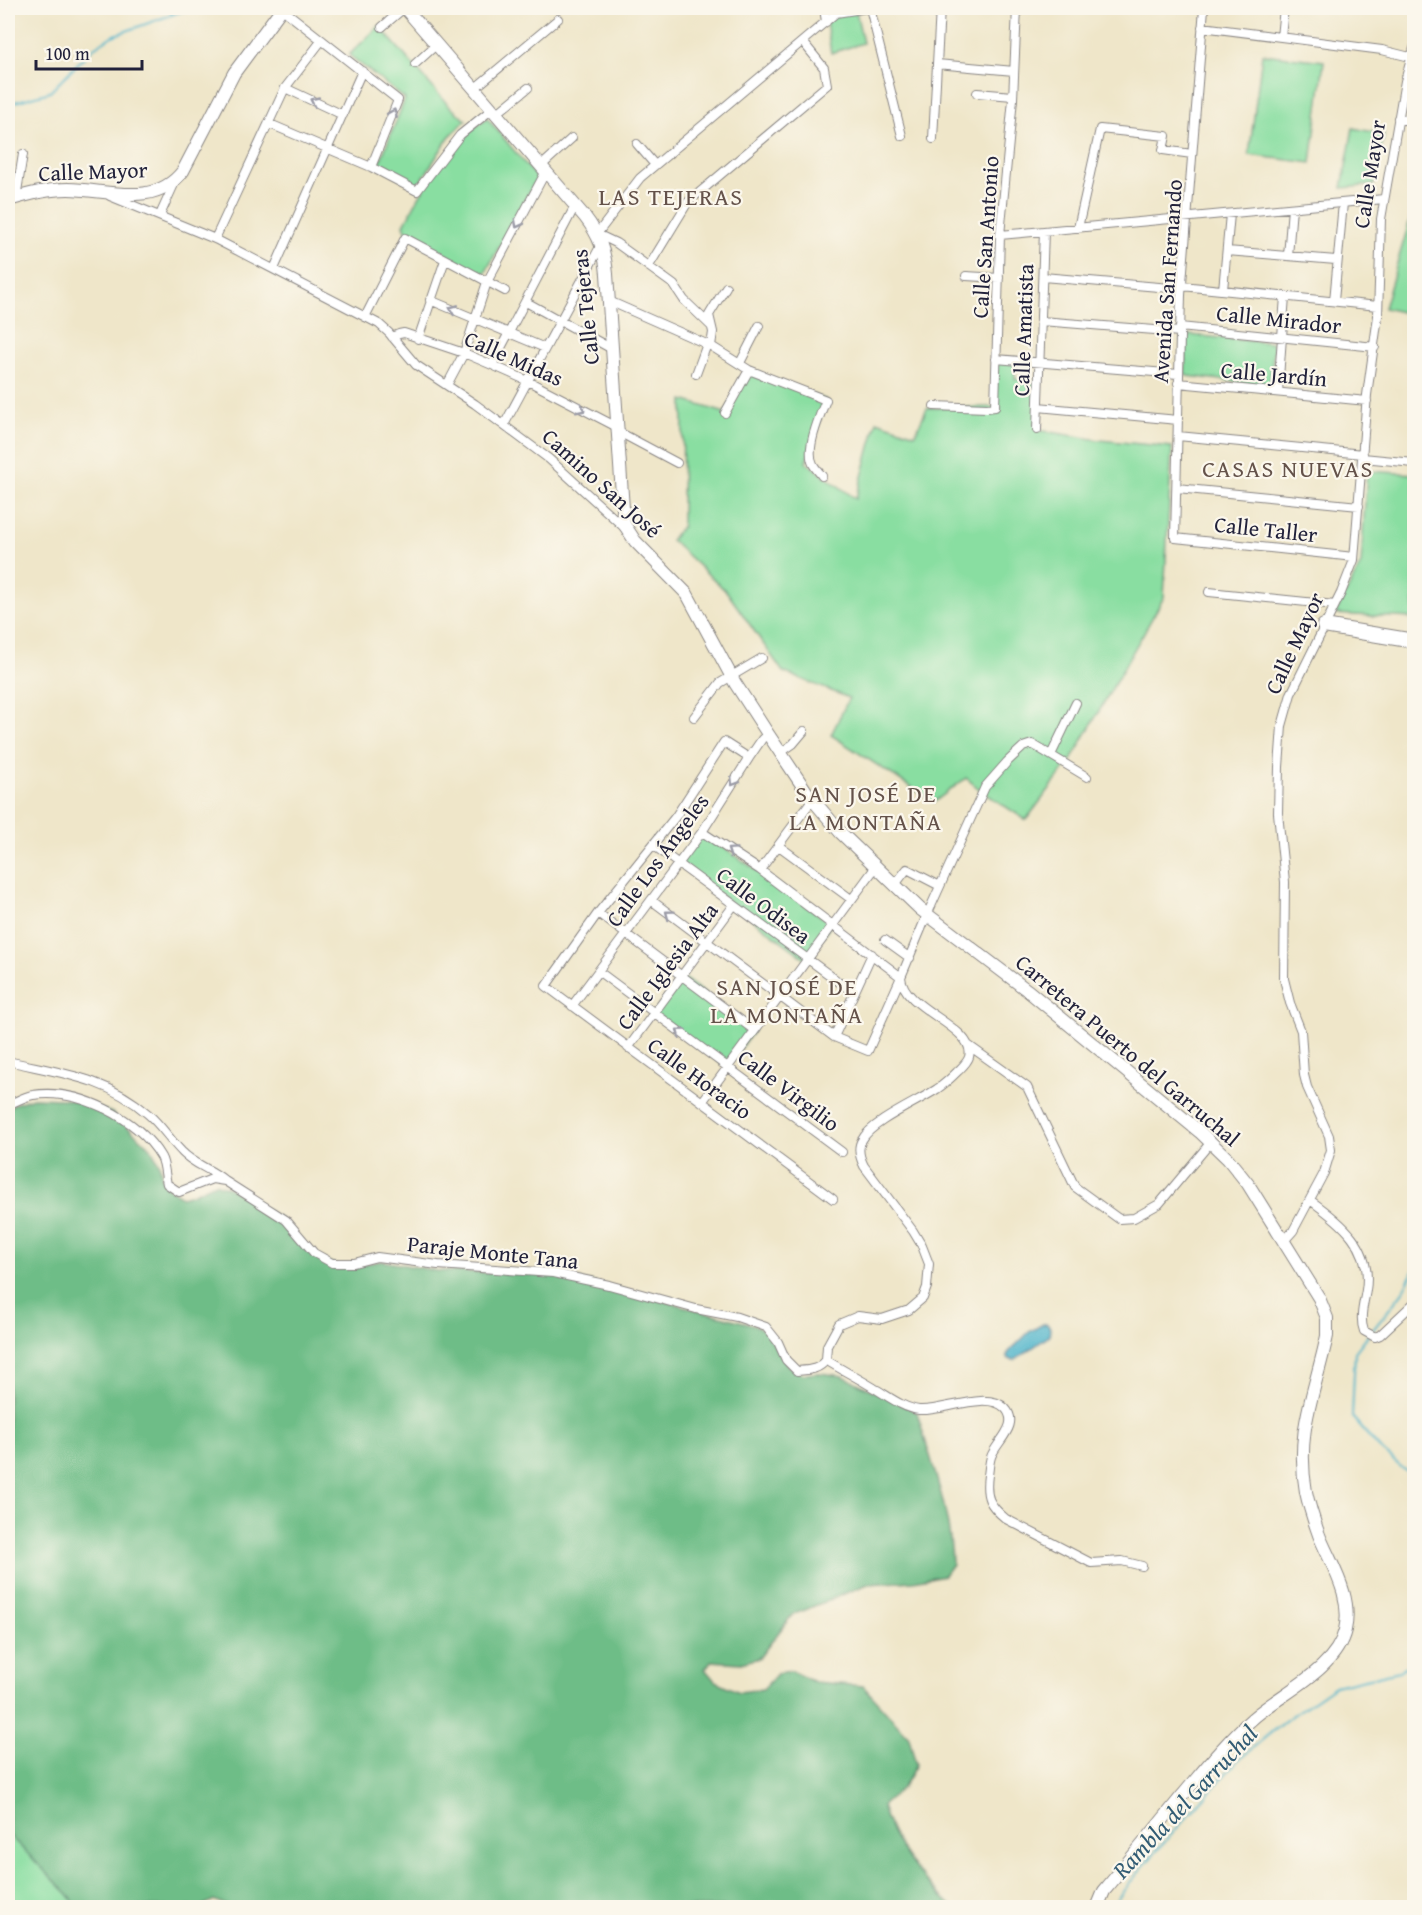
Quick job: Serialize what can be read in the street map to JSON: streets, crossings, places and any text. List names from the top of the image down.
{
  "streets": {
    "main road": [
      "Calle Mayor",
      "Calle Tejeras",
      "Camino San José",
      "Carretera Puerto del Garruchal"
    ],
    "street": [
      "Calle San Antonio",
      "Avenida San Fernando",
      "Calle Mirador",
      "Calle Amatista",
      "Calle Midas",
      "Calle Jardín",
      "Calle Taller",
      "Calle Los Ángeles",
      "Calle Odisea",
      "Calle Iglesia Alta",
      "Calle Horacio",
      "Calle Virgilio",
      "Paraje Monte Tana"
    ]
  },
  "crossings": [
    ["Calle Mayor", "Calle Mirador"],
    ["Calle Mayor", "Calle Jardín"],
    ["Calle Mayor", "Camino San José"],
    ["Calle Mayor", "Calle Taller"],
    ["Calle Mayor", "Carretera Puerto del Garruchal"],
    ["Calle San Antonio", "Calle Jardín"],
    ["Avenida San Fernando", "Calle Mirador"],
    ["Avenida San Fernando", "Calle Jardín"],
    ["Avenida San Fernando", "Calle Taller"],
    ["Calle Tejeras", "Calle Midas"],
    ["Calle Tejeras", "Camino San José"],
    ["Calle Mirador", "Calle Amatista"],
    ["Calle Amatista", "Calle Jardín"],
    ["Calle Midas", "Camino San José"],
    ["Camino San José", "Calle Los Ángeles"],
    ["Camino San José", "Carretera Puerto del Garruchal"],
    ["Calle Los Ángeles", "Calle Odisea"],
    ["Calle Los Ángeles", "Calle Horacio"],
    ["Calle Los Ángeles", "Calle Virgilio"],
    ["Calle Odisea", "Calle Iglesia Alta"],
    ["Calle Iglesia Alta", "Calle Horacio"],
    ["Calle Iglesia Alta", "Calle Virgilio"]
  ],
  "districts": [
    "LAS TEJERAS",
    "CASAS NUEVAS",
    "SAN JOSÉ DE LA MONTAÑA",
    "SAN JOSÉ DE LA MONTAÑA"
  ],
  "water": ["Rambla del Garruchal"],
  "scale_bar": "100 m"
}
